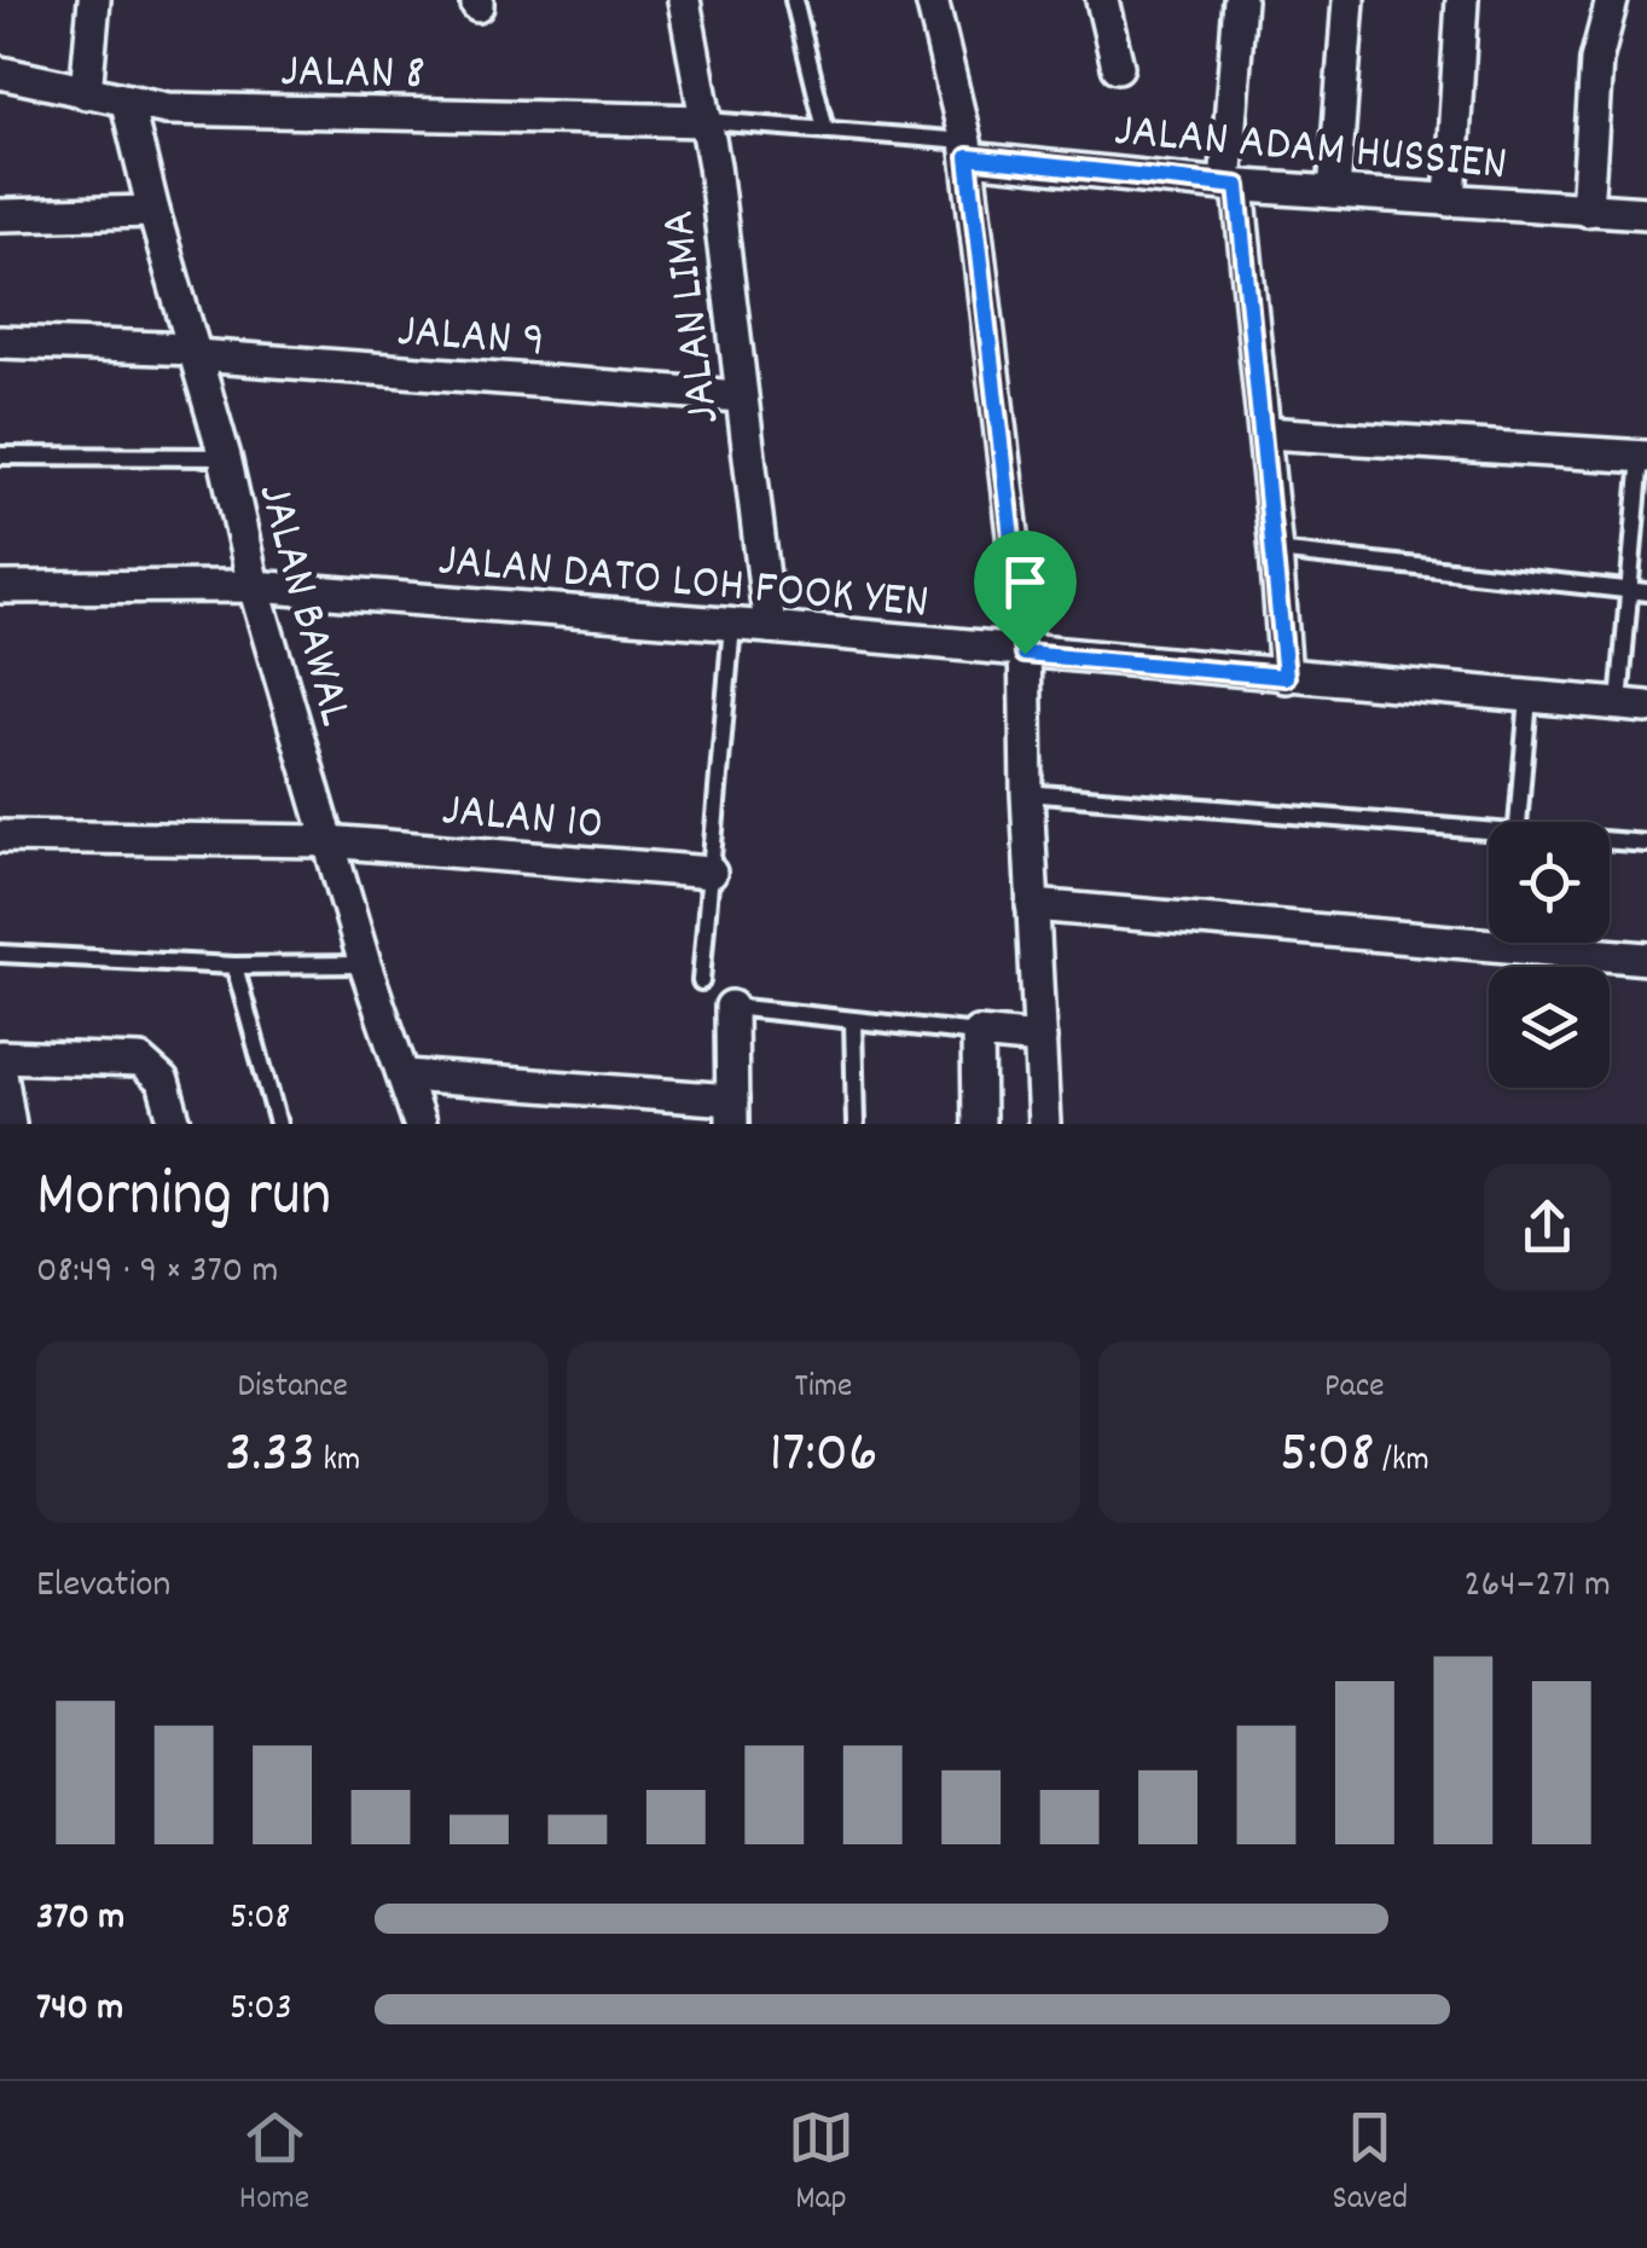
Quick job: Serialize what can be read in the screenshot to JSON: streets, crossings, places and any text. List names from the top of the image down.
{
  "streets": {
    "street": [
      "JALAN 8",
      "JALAN ADAM HUSSIEN",
      "JALAN LIMA",
      "JALAN 9",
      "JALAN DATO LOH FOOK YEN",
      "JALAN BAWAL",
      "JALAN 10"
    ]
  },
  "crossings": [
    ["JALAN 8", "JALAN LIMA"],
    ["JALAN 8", "JALAN BAWAL"],
    ["JALAN LIMA", "JALAN 9"],
    ["JALAN LIMA", "JALAN DATO LOH FOOK YEN"],
    ["JALAN 9", "JALAN BAWAL"],
    ["JALAN DATO LOH FOOK YEN", "JALAN BAWAL"],
    ["JALAN BAWAL", "JALAN 10"]
  ],
  "page": {
    "heading": ["Morning run", "08:49 · 9 × 370 m"],
    "stats": [
      ["Distance", "3.33 km"],
      ["Time", "17:06"],
      ["Pace", "5:08 /km"]
    ],
    "chart": ["Elevation", "264–271 m"],
    "list": [
      {
        "name": "370 m",
        "note": "5:08"
      },
      {
        "name": "740 m",
        "note": "5:03"
      }
    ],
    "tabs": ["Home", "Map", "Saved"]
  }
}
